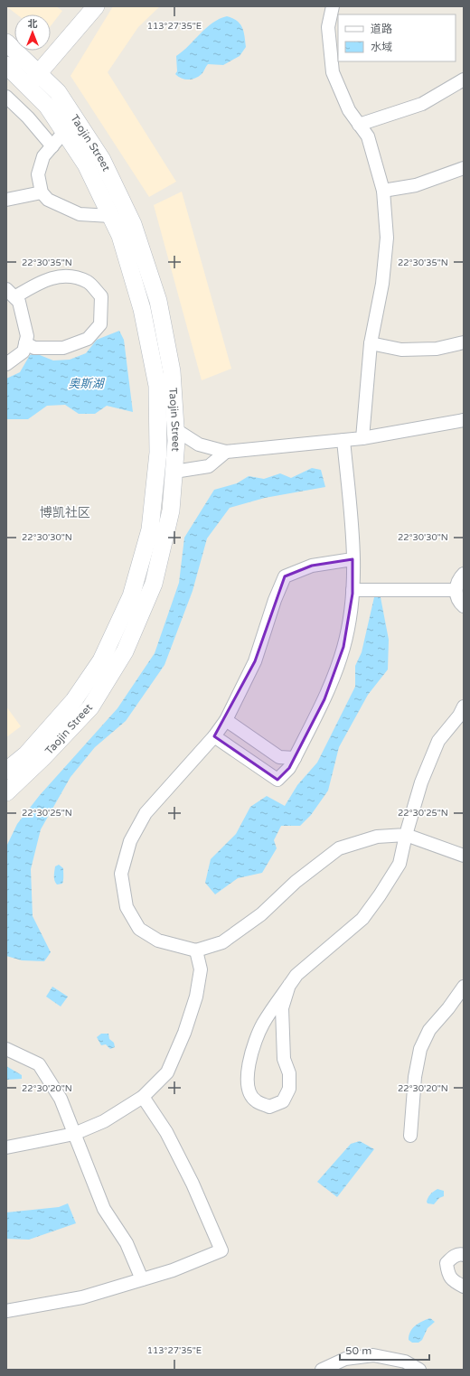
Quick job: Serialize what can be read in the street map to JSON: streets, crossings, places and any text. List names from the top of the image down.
{
  "streets": {
    "street": ["Taojin Street"]
  },
  "districts": ["博凯社区"],
  "water": ["奥斯湖"],
  "legend": ["道路", "水域"],
  "scale_bar": "50 m",
  "north": "top",
  "coordinates": [
    "113°27'35\"E",
    "22°30'35\"N",
    "22°30'30\"N",
    "22°30'25\"N",
    "22°30'20\"N"
  ]
}
